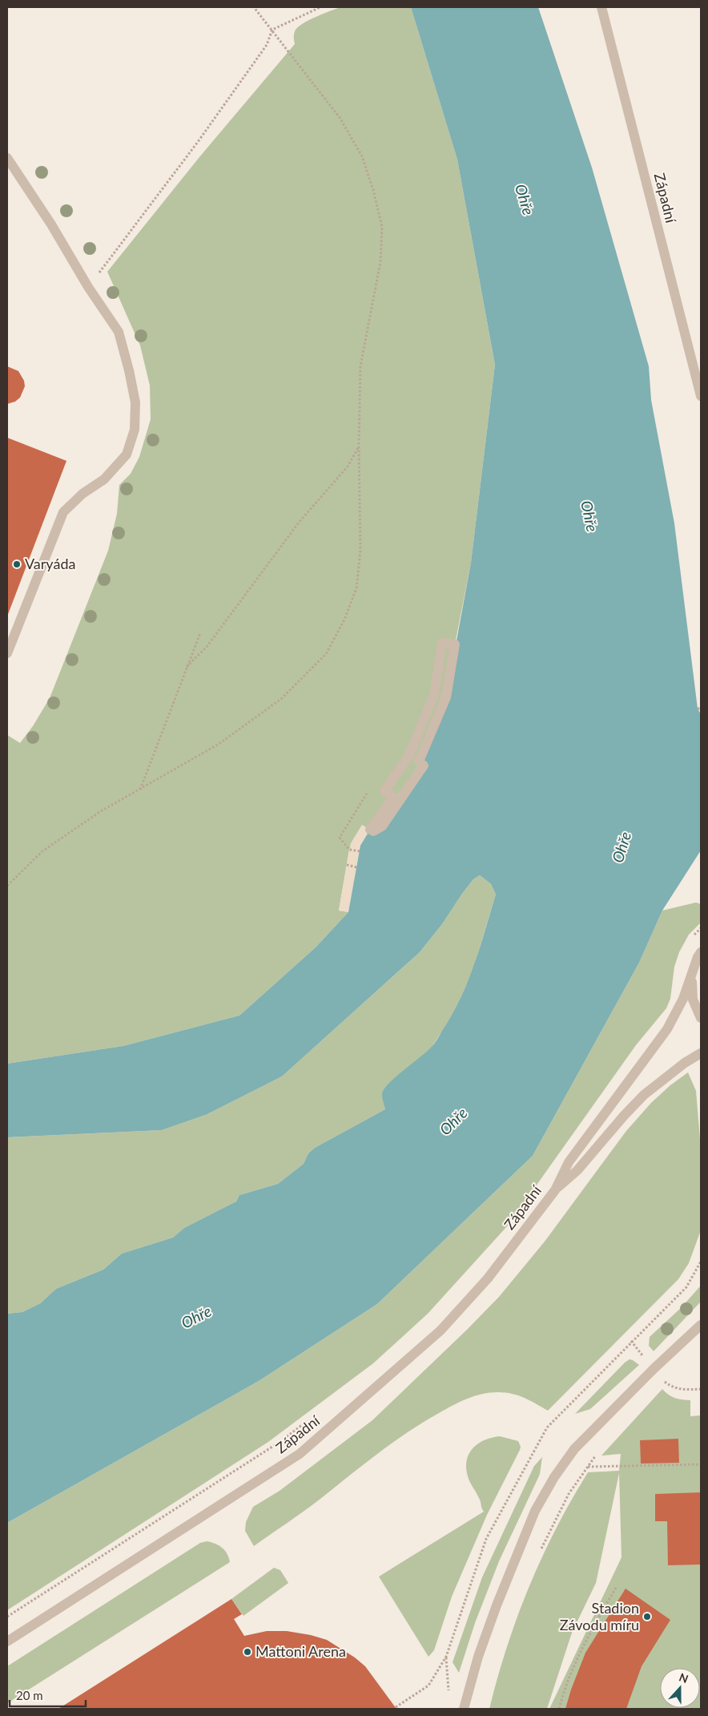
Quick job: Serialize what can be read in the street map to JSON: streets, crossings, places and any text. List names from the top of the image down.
{
  "streets": {
    "street": ["Západní"]
  },
  "water": ["Ohře"],
  "places": ["Varyáda", "Stadion Závodu míru", "Mattoni Arena"],
  "scale_bar": "20 m",
  "north": "top"
}
